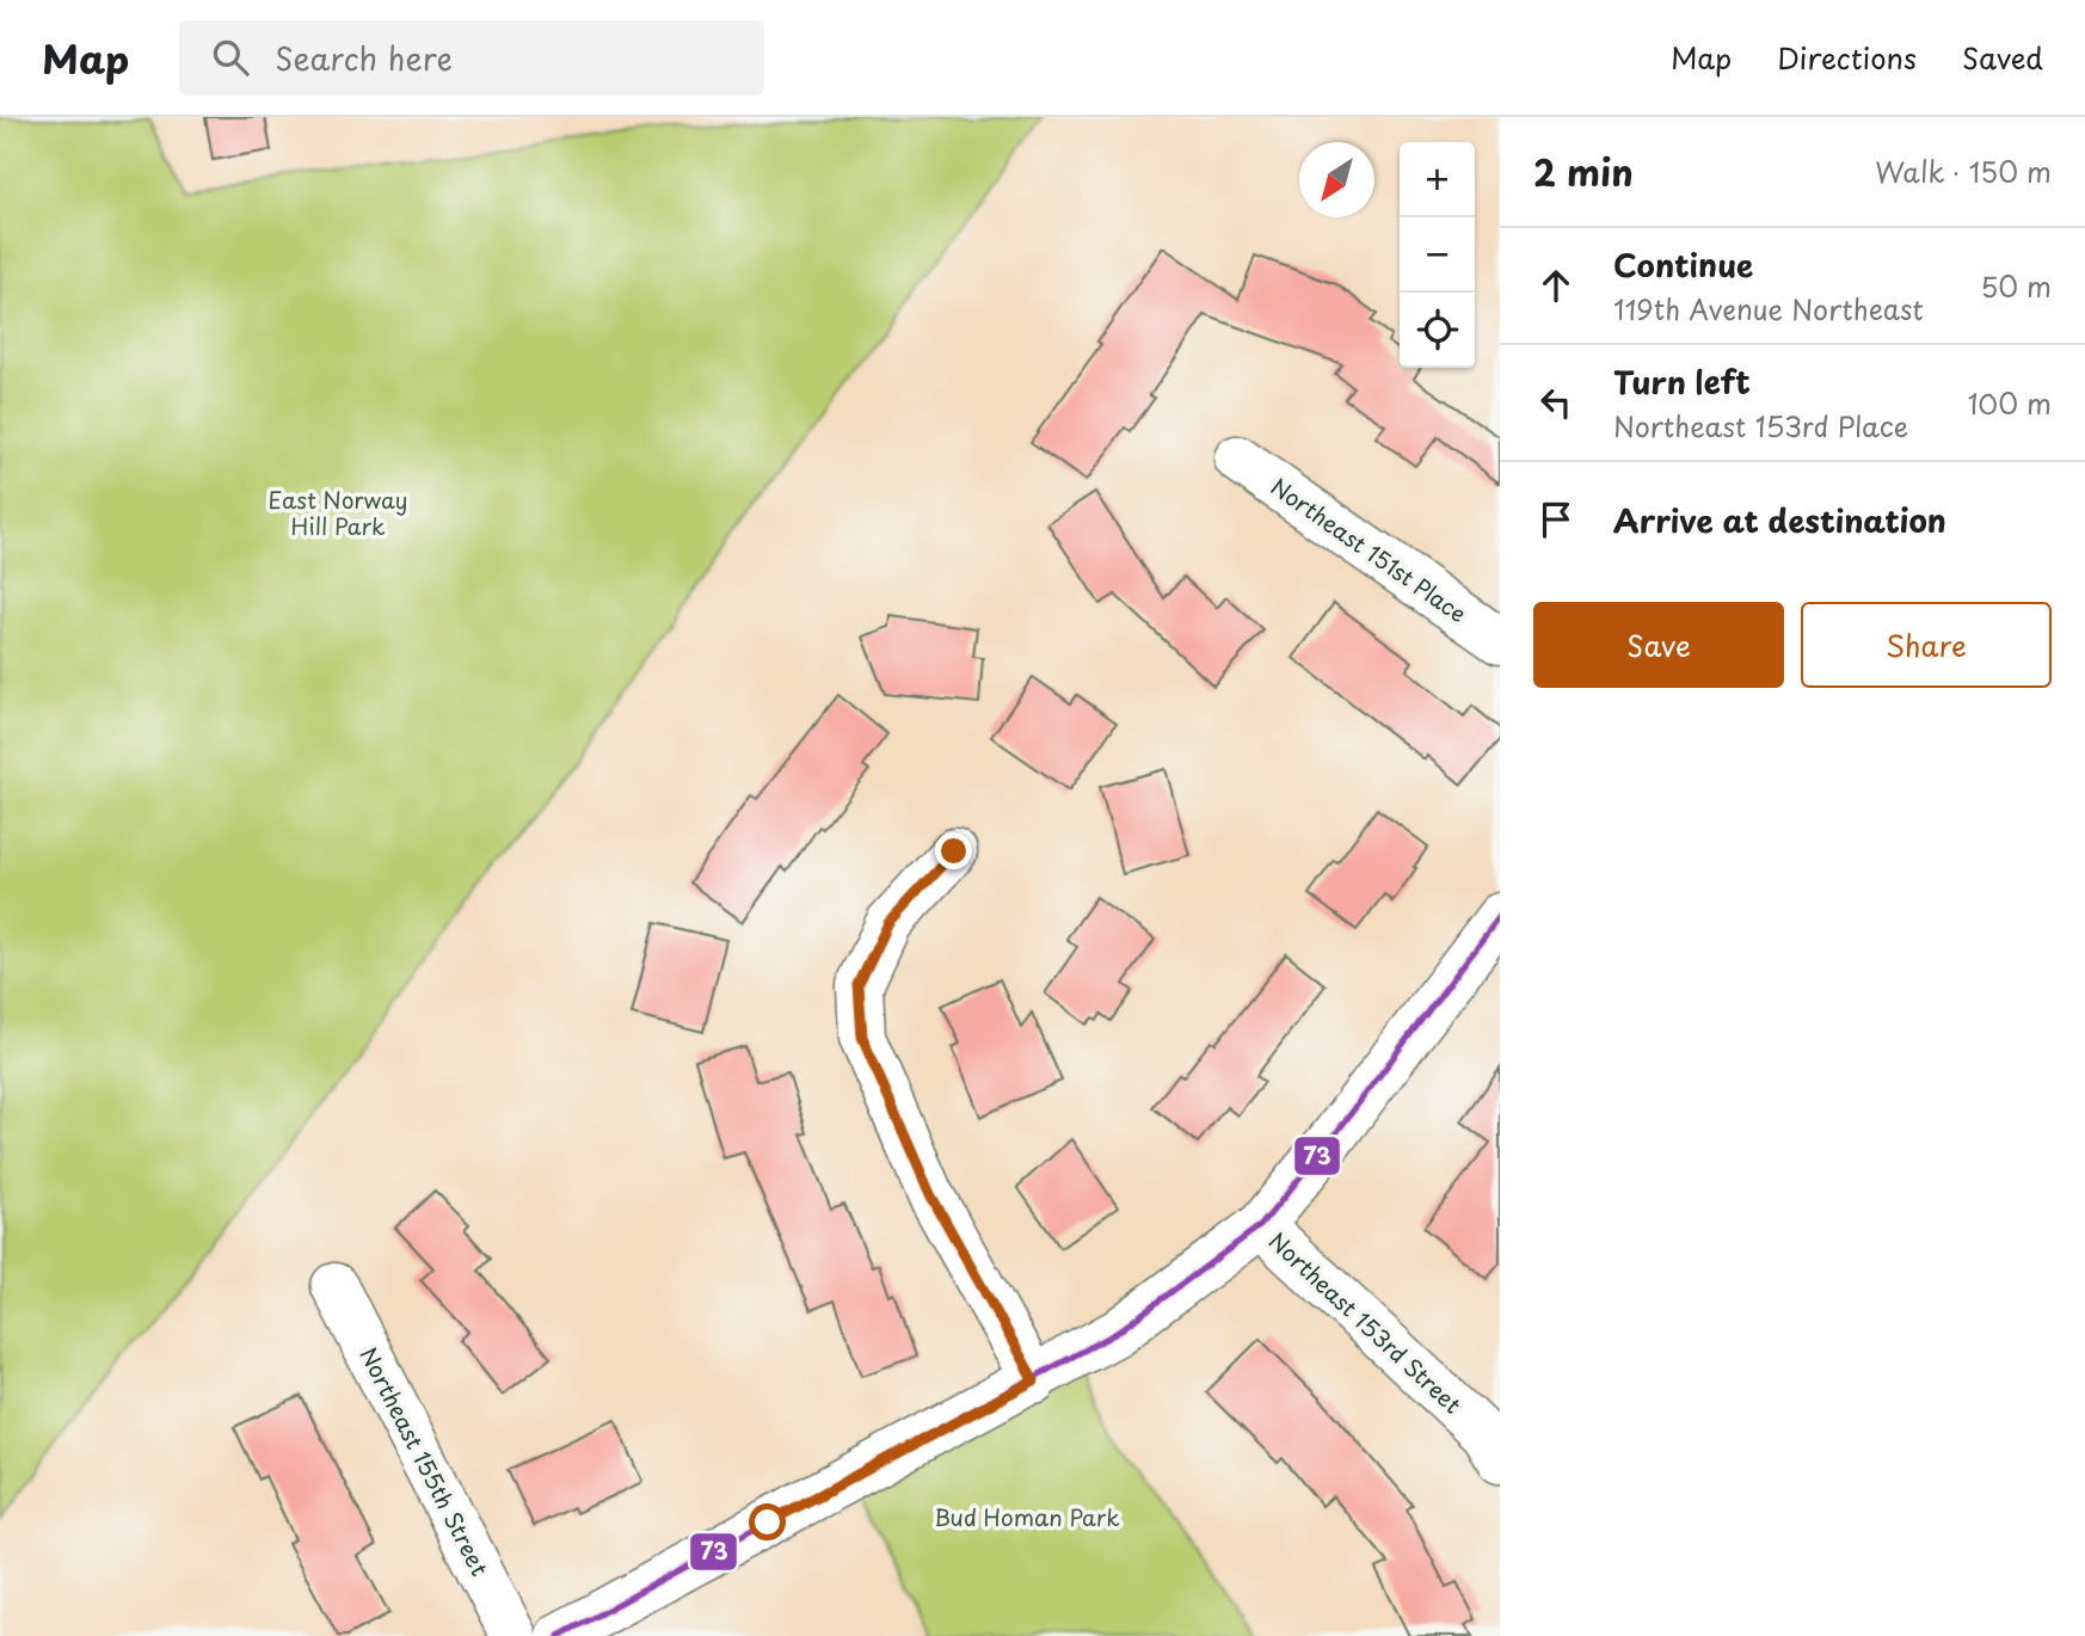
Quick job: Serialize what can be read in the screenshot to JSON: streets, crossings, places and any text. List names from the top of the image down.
{
  "streets": {
    "street": ["Northeast 151st Place", "Northeast 153rd Street", "Northeast 155th Street"]
  },
  "parks": ["East Norway Hill Park", "Bud Homan Park"],
  "lines": ["transit line 73"],
  "north": "bottom left",
  "page": {
    "header": "Map",
    "search": "Search here",
    "nav": ["Map", "Directions", "Saved"],
    "heading": ["2 min", "Walk · 150 m"],
    "map_buttons": ["+", "−"],
    "list": [
      ["Continue", "119th Avenue Northeast", "50 m"],
      ["Turn left", "Northeast 153rd Place", "100 m"],
      "Arrive at destination"
    ],
    "buttons": ["Save", "Share"]
  }
}
